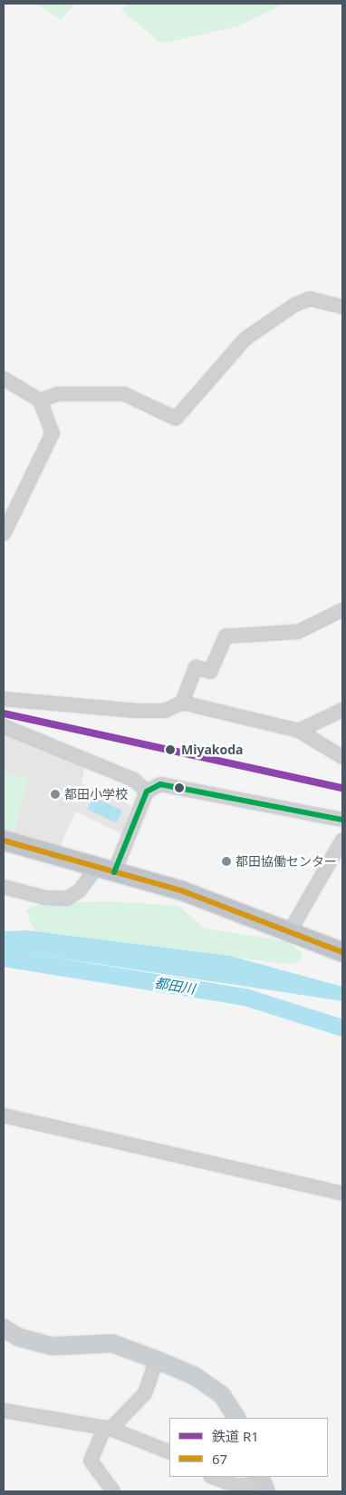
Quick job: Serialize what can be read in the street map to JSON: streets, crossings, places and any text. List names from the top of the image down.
{
  "water": ["都田川"],
  "places": ["Miyakoda", "都田小学校", "都田協働センター"],
  "lines": ["rail line R1", "transit line 67"],
  "legend": ["鉄道 R1", "67"]
}
